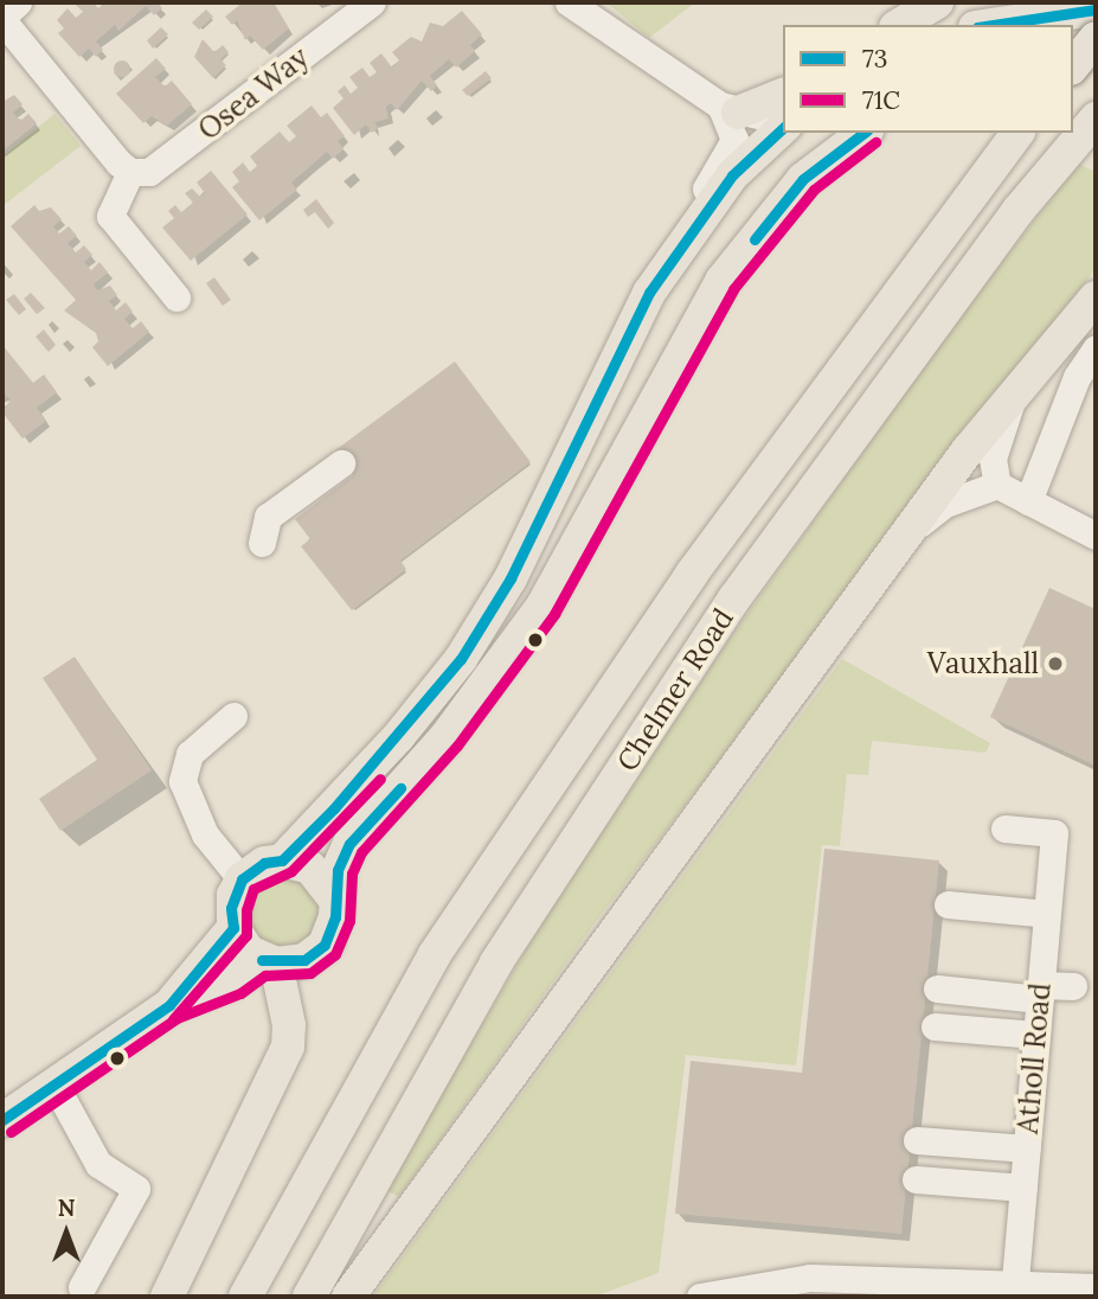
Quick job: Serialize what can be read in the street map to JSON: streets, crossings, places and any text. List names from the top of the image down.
{
  "streets": {
    "main road": ["Chelmer Road"],
    "street": ["Osea Way", "Atholl Road"]
  },
  "places": ["Vauxhall"],
  "lines": ["transit line 73", "transit line 71C"],
  "legend": ["73", "71C"],
  "north": "top"
}
